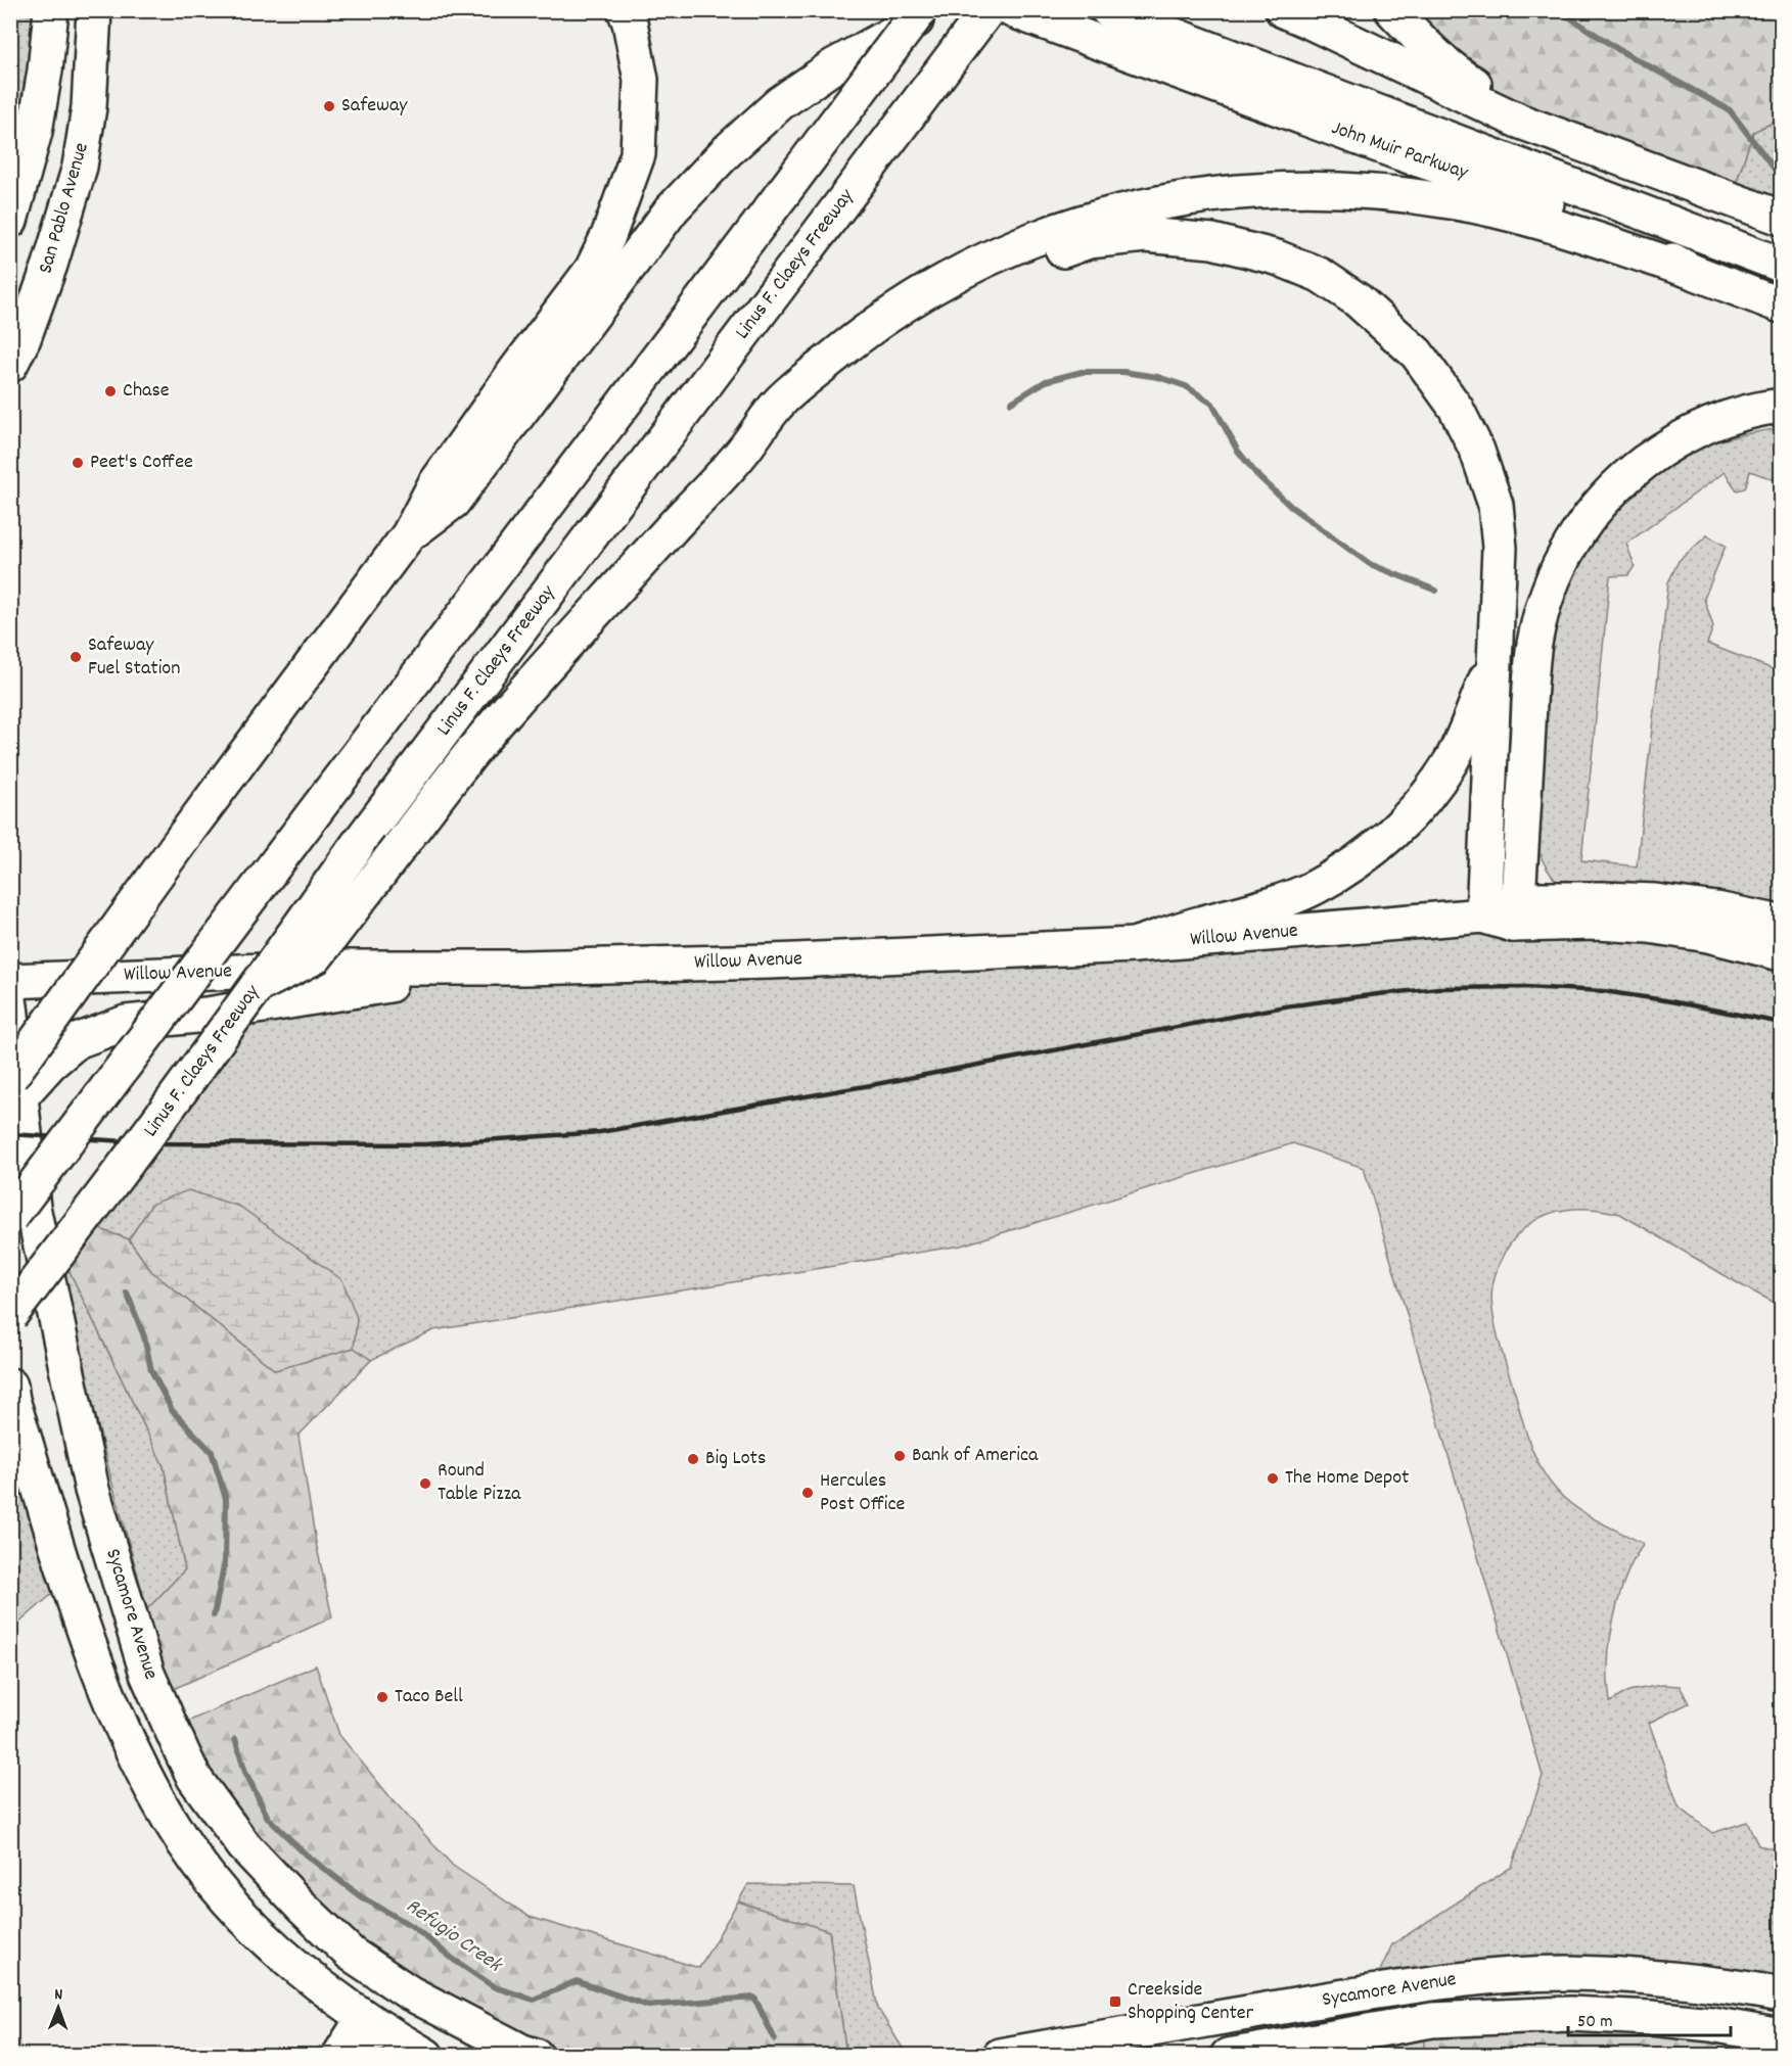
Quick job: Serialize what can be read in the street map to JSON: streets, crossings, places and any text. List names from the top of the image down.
{
  "streets": {
    "main road": [
      "John Muir Parkway",
      "San Pablo Avenue",
      "Linus F. Claeys Freeway",
      "Willow Avenue",
      "Sycamore Avenue"
    ]
  },
  "water": ["Refugio Creek"],
  "places": {
    "other": [
      "Safeway",
      "Chase",
      "Peet's Coffee",
      "Safeway Fuel Station",
      "Bank of America",
      "Big Lots",
      "The Home Depot",
      "Round Table Pizza",
      "Hercules Post Office",
      "Taco Bell"
    ],
    "transit": ["Creekside Shopping Center"]
  },
  "scale_bar": "50 m",
  "north": "top"
}
